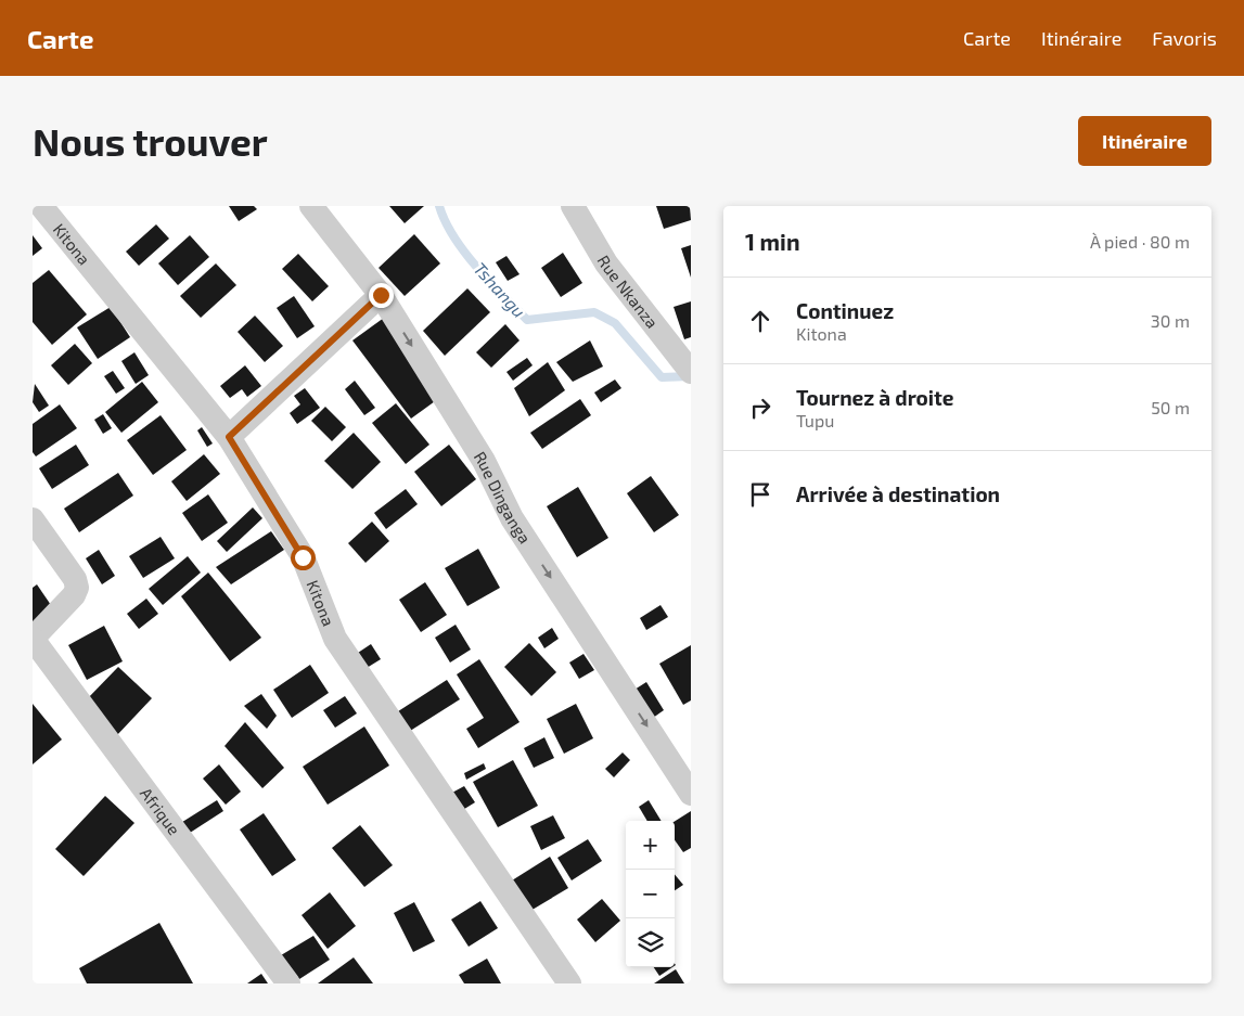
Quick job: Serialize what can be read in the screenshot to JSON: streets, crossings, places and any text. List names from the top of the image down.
{
  "streets": {
    "street": [
      "Kitona",
      "Rue Nkanza",
      "Rue Dinganga",
      "Afrique"
    ]
  },
  "one_way": ["Rue Dinganga"],
  "water": ["Tshangu"],
  "page": {
    "header": "Carte",
    "nav": ["Carte", "Itinéraire", "Favoris"],
    "buttons": "Itinéraire",
    "title": "Nous trouver",
    "heading": ["1 min", "À pied · 80 m"],
    "list": [
      ["Continuez", "Kitona", "30 m"],
      ["Tournez à droite", "Tupu", "50 m"],
      "Arrivée à destination"
    ],
    "map_buttons": ["+", "−"]
  }
}
